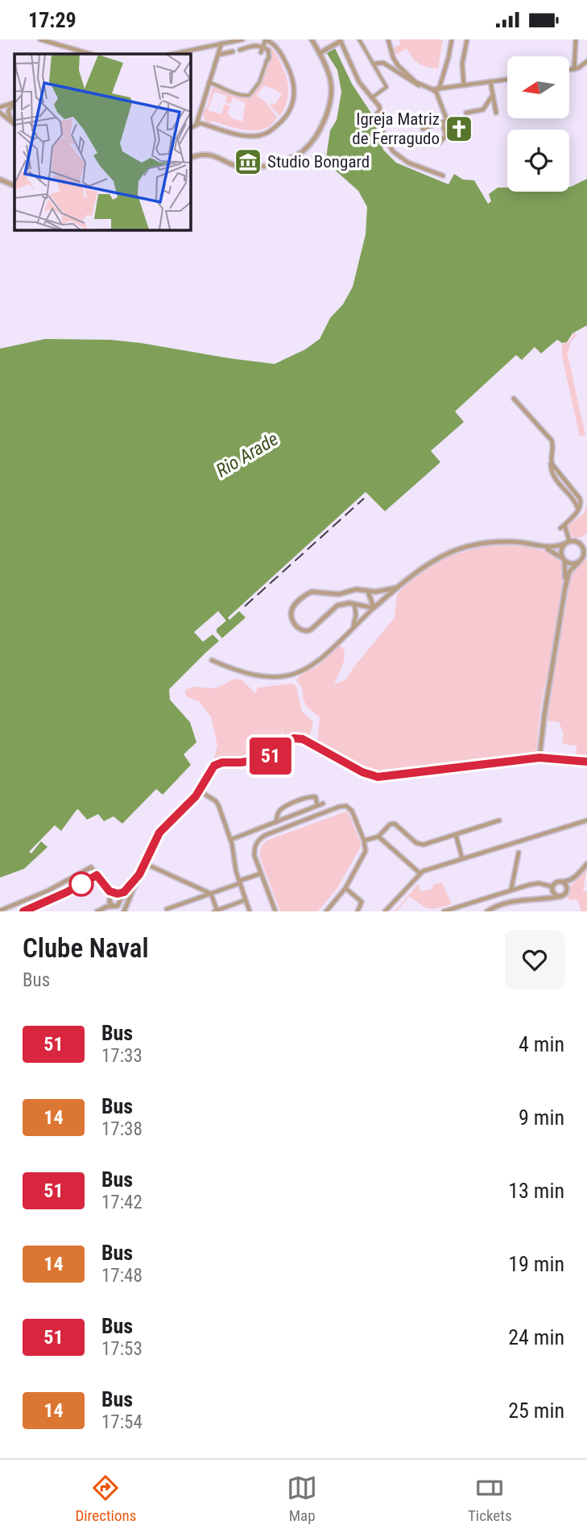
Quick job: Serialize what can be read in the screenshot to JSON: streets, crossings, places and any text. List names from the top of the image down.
{
  "water": ["Rio Arade"],
  "places": {
    "church": ["Igreja Matriz de Ferragudo"],
    "museum": ["Studio Bongard"]
  },
  "lines": ["bus line 51"],
  "north": "left",
  "page": {
    "status": "17:29",
    "on_map": "51",
    "heading": ["Clube Naval", "Bus"],
    "list": [
      {
        "mark": "51",
        "name": "Bus",
        "note": "17:33",
        "value": "4 min"
      },
      {
        "mark": "14",
        "name": "Bus",
        "note": "17:38",
        "value": "9 min"
      },
      {
        "mark": "51",
        "name": "Bus",
        "note": "17:42",
        "value": "13 min"
      },
      {
        "mark": "14",
        "name": "Bus",
        "note": "17:48",
        "value": "19 min"
      },
      {
        "mark": "51",
        "name": "Bus",
        "note": "17:53",
        "value": "24 min"
      },
      {
        "mark": "14",
        "name": "Bus",
        "note": "17:54",
        "value": "25 min"
      }
    ],
    "tabs": ["Directions", "Map", "Tickets"]
  }
}
